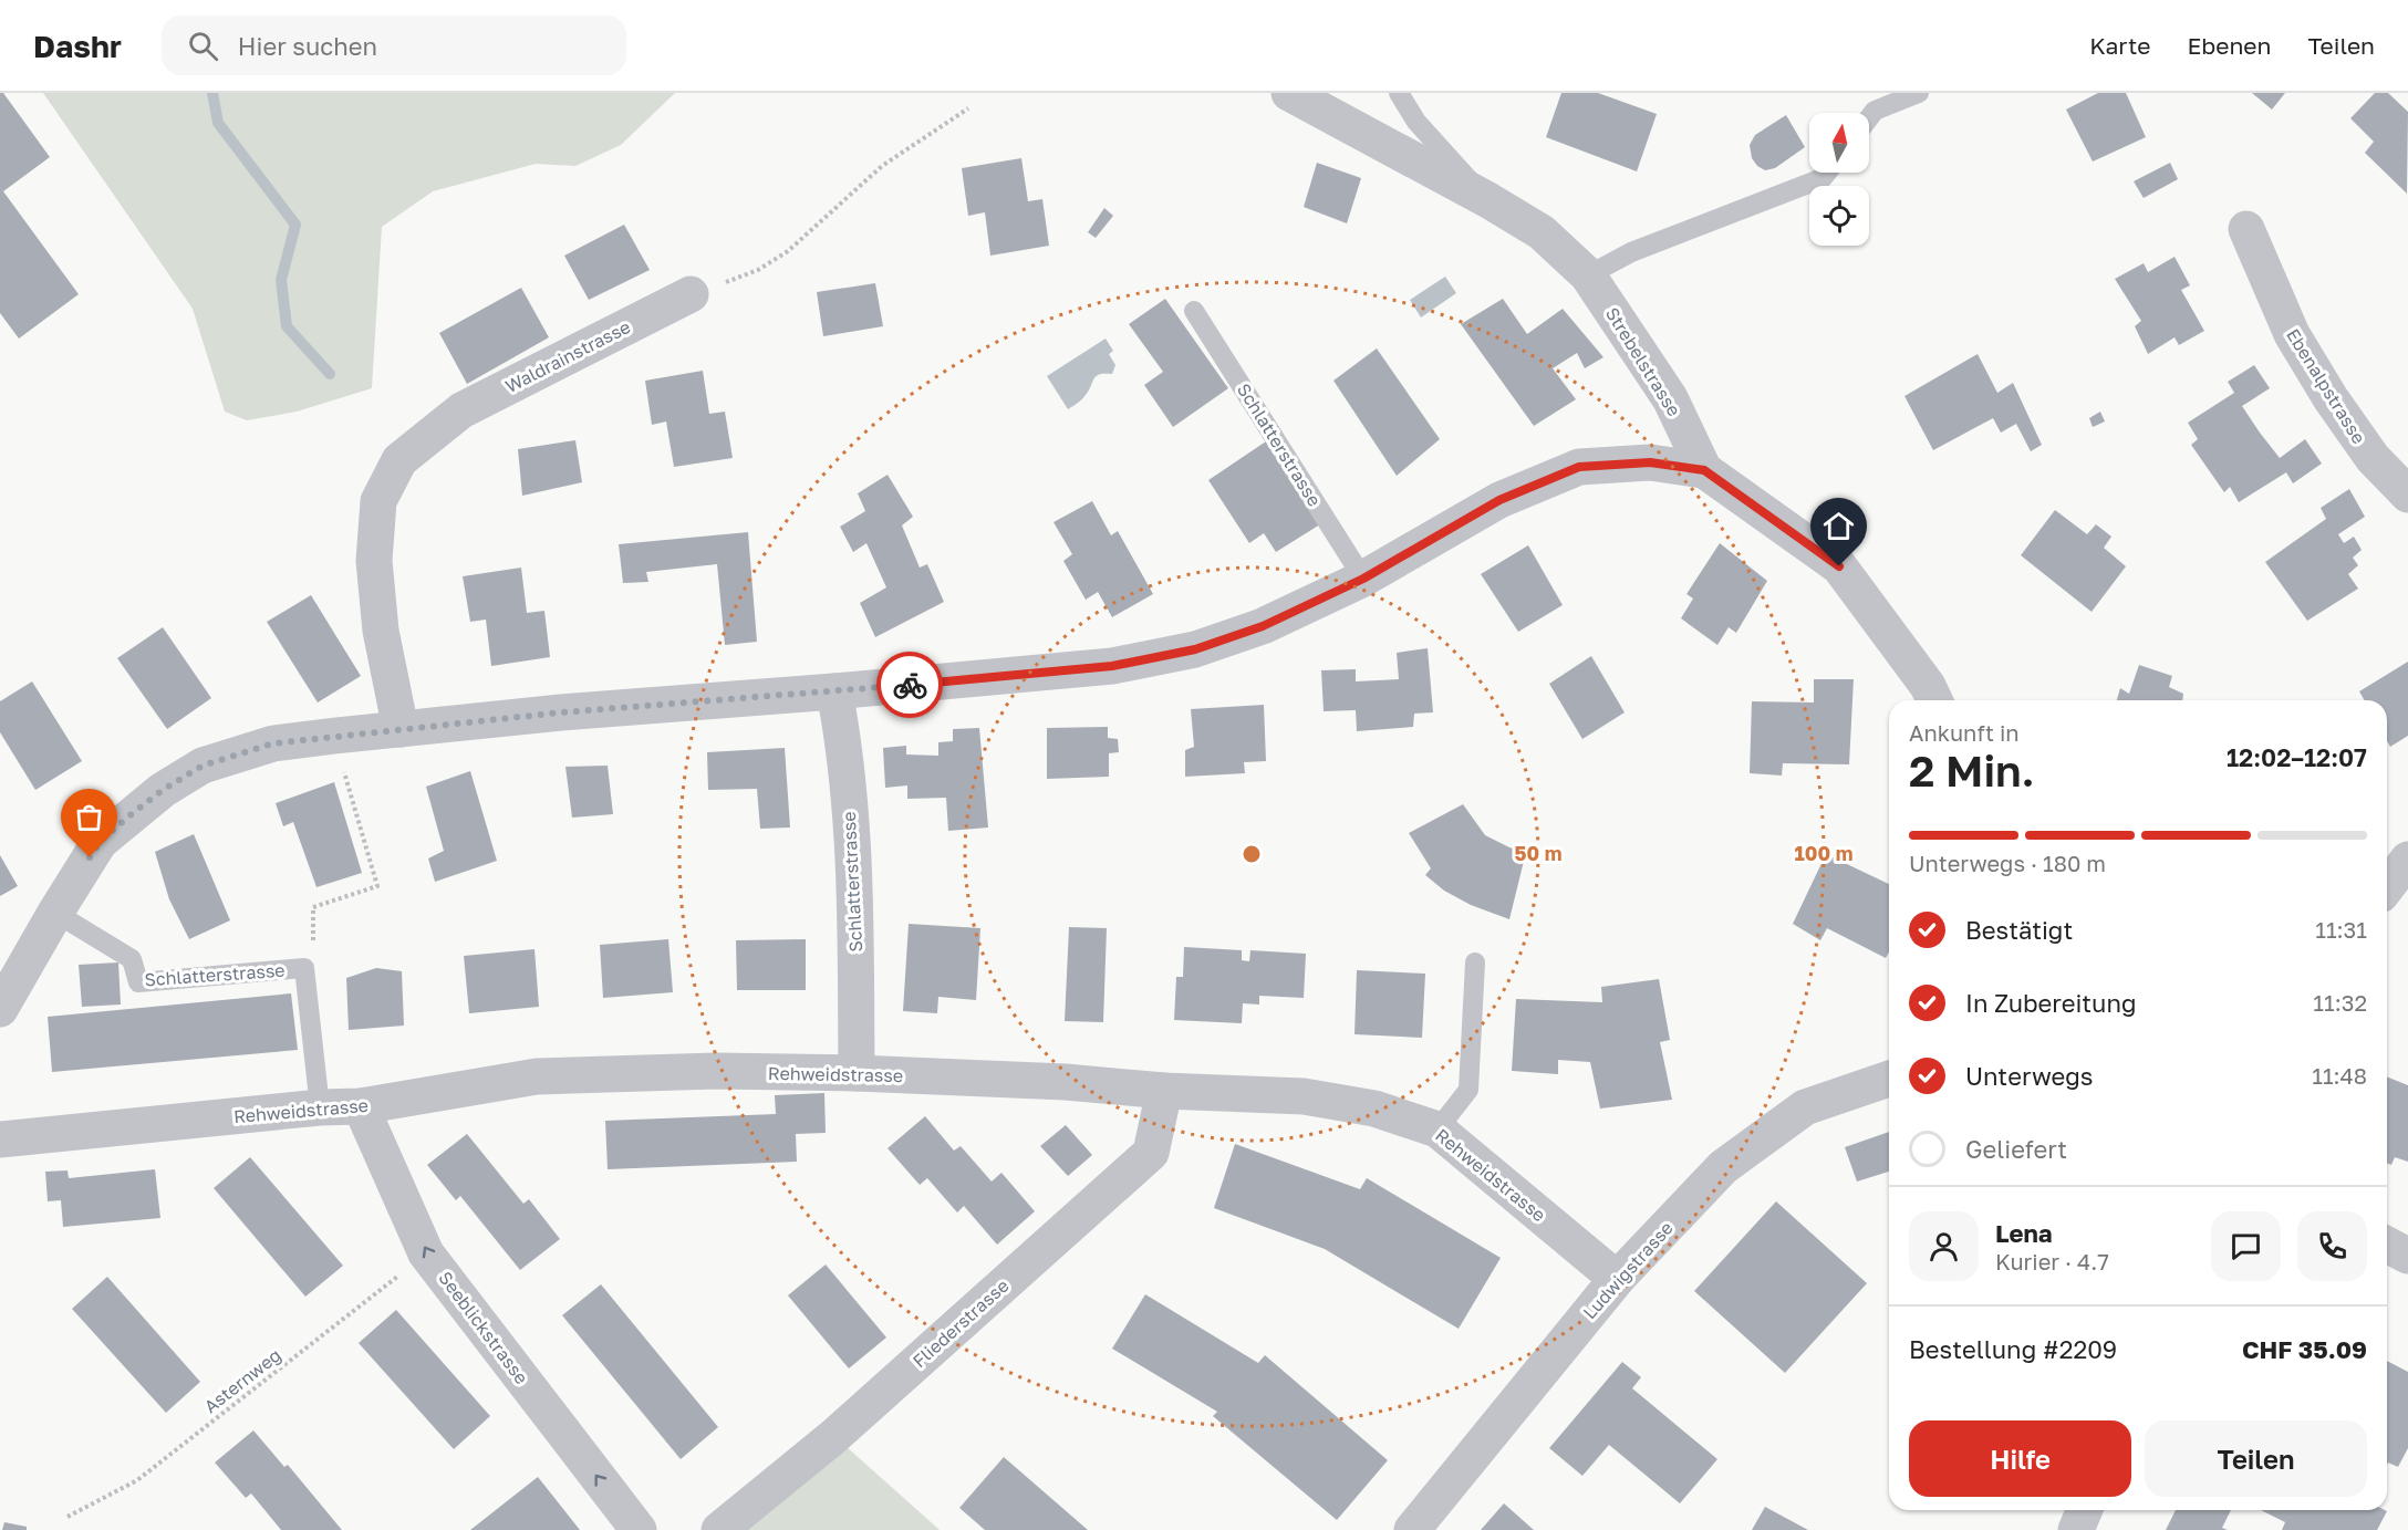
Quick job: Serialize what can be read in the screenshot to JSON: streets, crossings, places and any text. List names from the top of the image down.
{
  "streets": {
    "street": [
      "Waldrainstrasse",
      "Strebelstrasse",
      "Ebenalpstrasse",
      "Schlatterstrasse",
      "Rehweidstrasse",
      "Ludwigstrasse",
      "Fliederstrasse",
      "Seeblickstrasse"
    ],
    "path": ["Asternweg"]
  },
  "crossings": [
    ["Schlatterstrasse", "Rehweidstrasse"],
    ["Rehweidstrasse", "Ludwigstrasse"],
    ["Rehweidstrasse", "Fliederstrasse"],
    ["Rehweidstrasse", "Seeblickstrasse"],
    ["Seeblickstrasse", "Asternweg"]
  ],
  "one_way": ["Seeblickstrasse"],
  "north": "top",
  "page": {
    "header": "Dashr",
    "search": "Hier suchen",
    "nav": ["Karte", "Ebenen", "Teilen"],
    "heading": ["2 Min.", "Ankunft in", "12:02–12:07"],
    "panel": [
      "Lena",
      "Kurier · 4.7",
      "Bestellung #2209",
      "CHF 35.09"
    ],
    "bar": "Unterwegs · 180 m",
    "list": [
      ["Bestätigt", "11:31"],
      ["In Zubereitung", "11:32"],
      ["Unterwegs", "11:48"],
      "Geliefert"
    ],
    "buttons": ["Hilfe", "Teilen"]
  },
  "rings": ["50 m", "100 m"]
}
